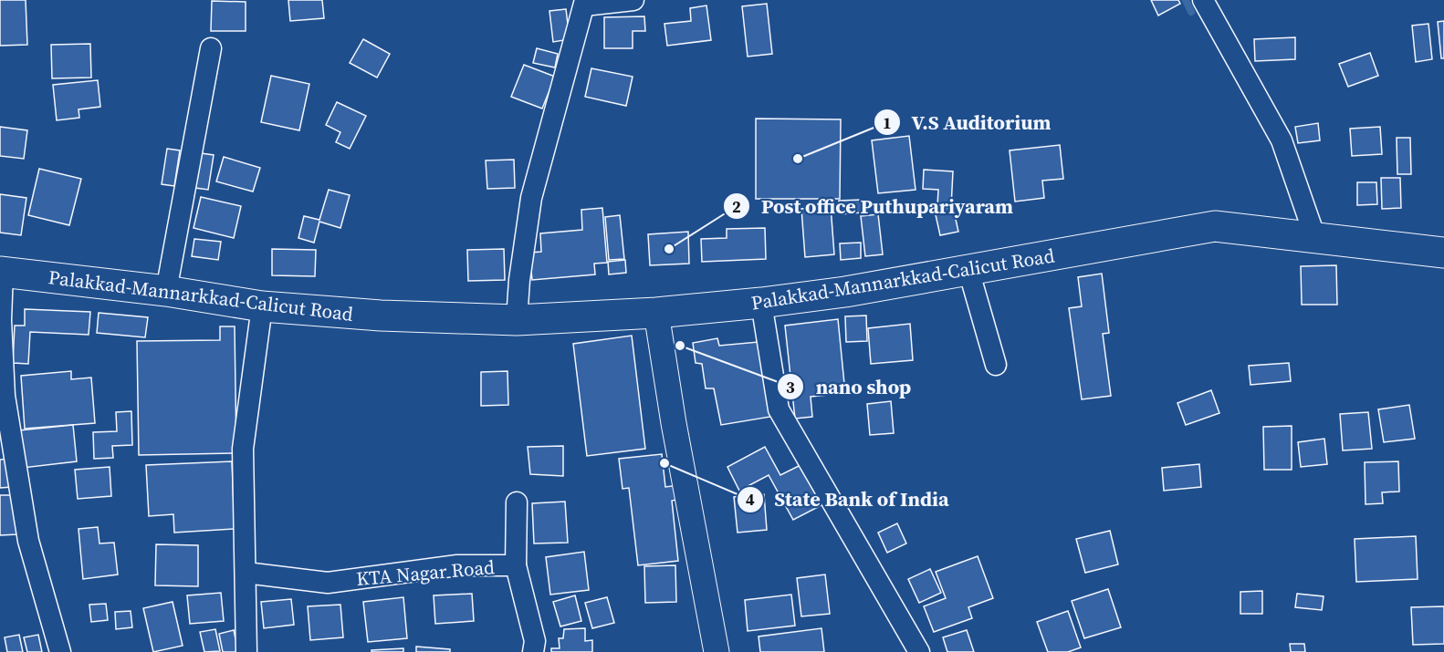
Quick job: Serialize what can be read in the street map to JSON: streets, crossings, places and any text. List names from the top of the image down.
{
  "streets": {
    "highway": ["Palakkad-Mannarkkad-Calicut Road"],
    "street": ["KTA Nagar Road"]
  },
  "places": [
    "V.S Auditorium",
    "Post office Puthupariyaram",
    "nano shop",
    "State Bank of India"
  ]
}
